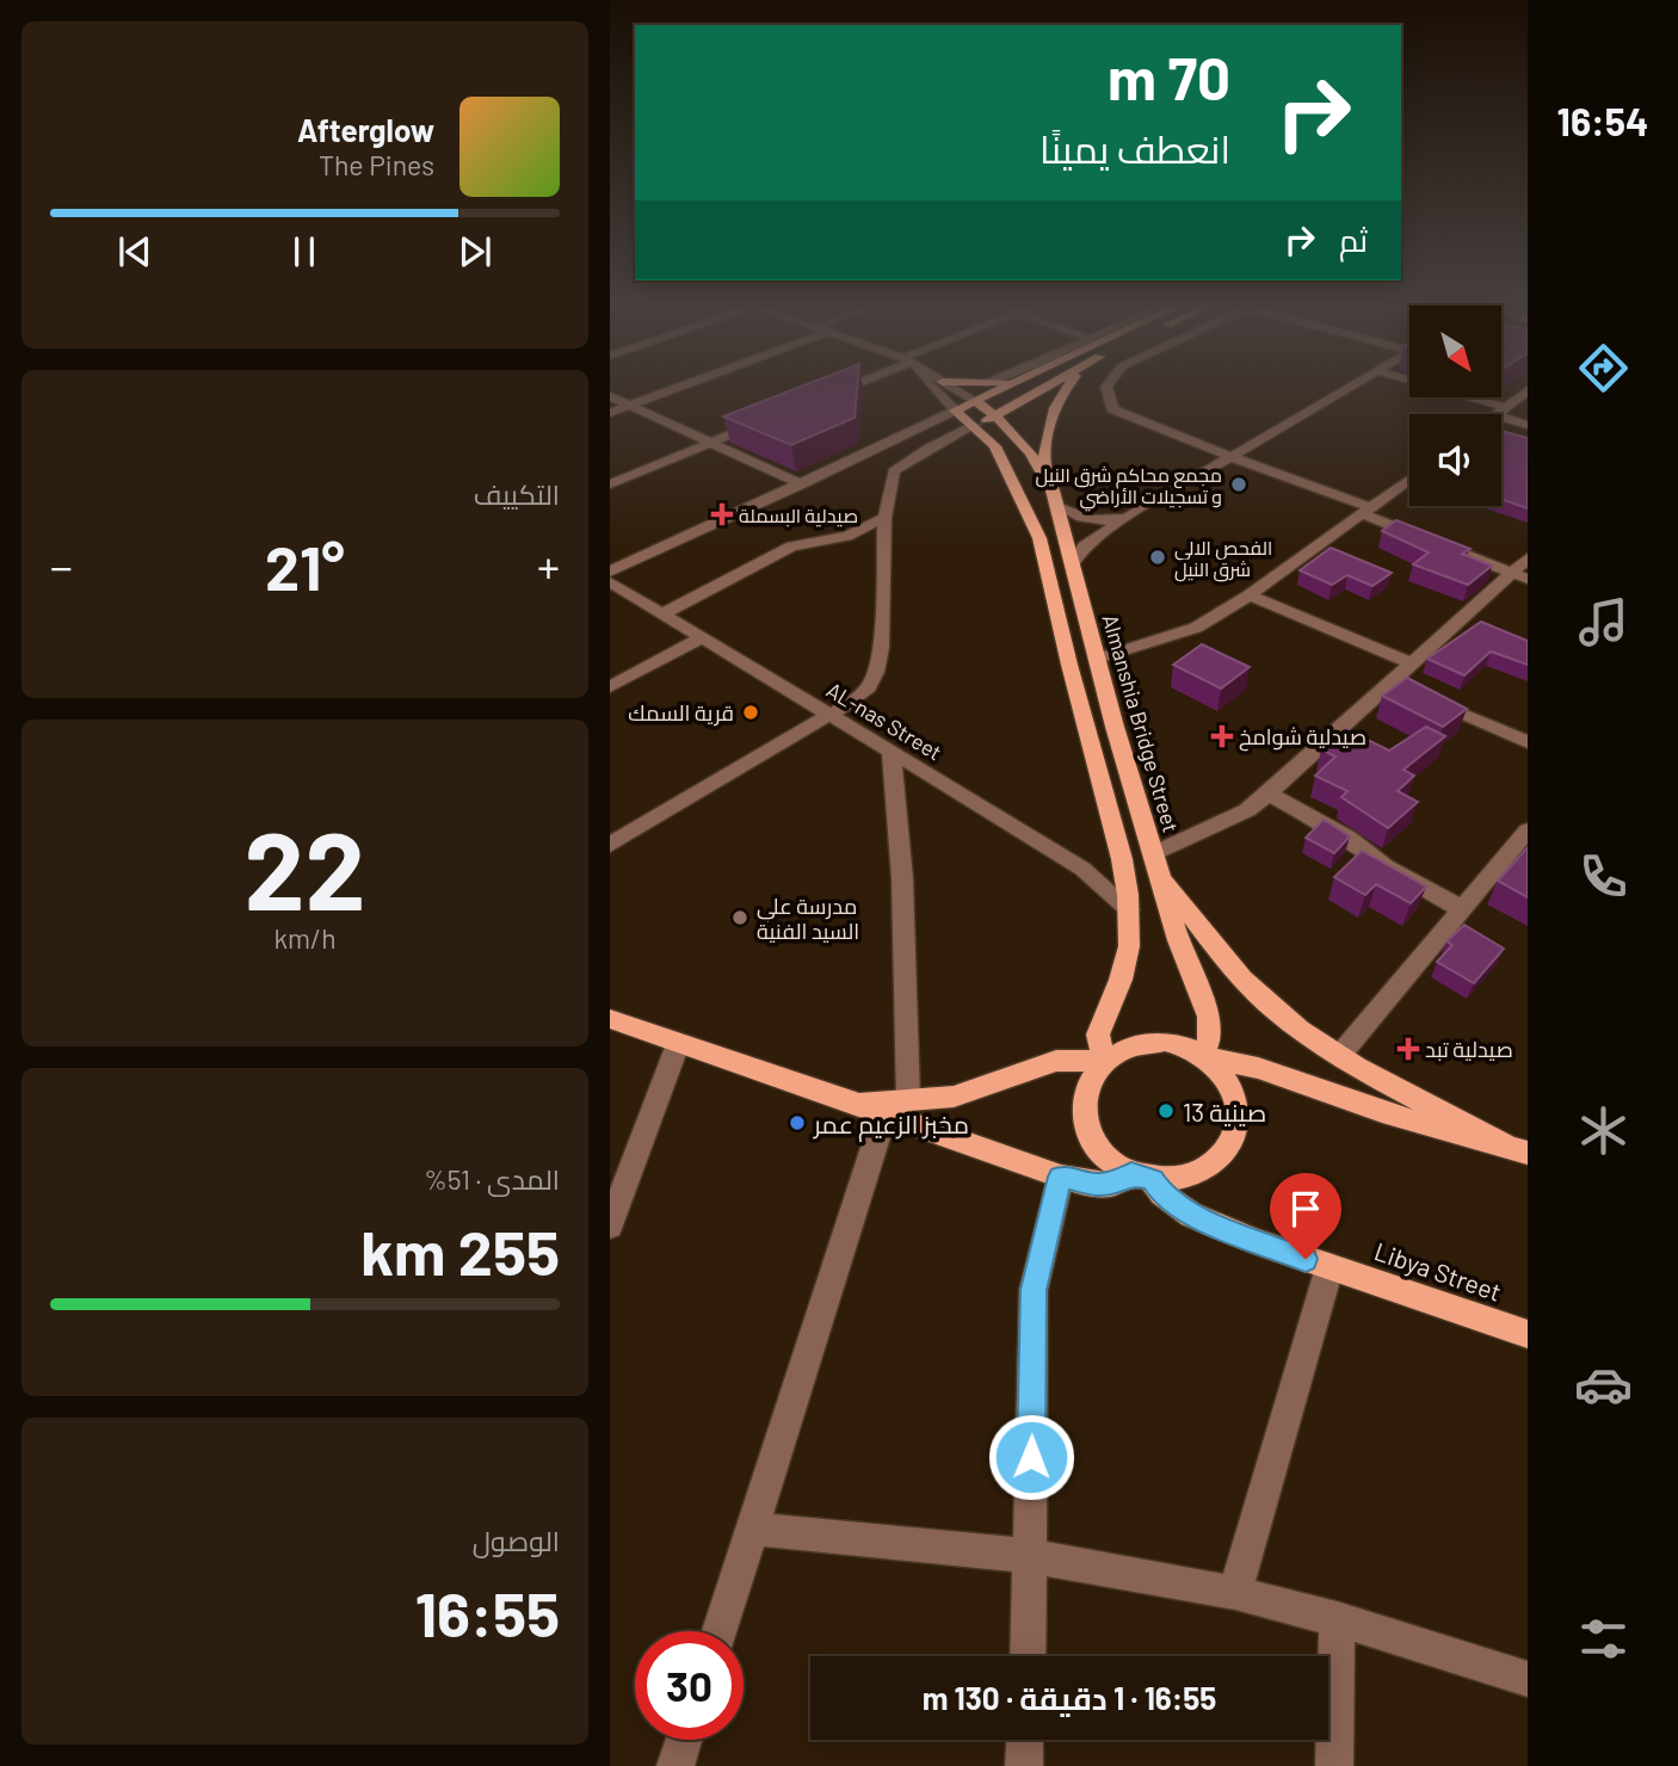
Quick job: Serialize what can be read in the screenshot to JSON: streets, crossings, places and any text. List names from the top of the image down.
{
  "streets": {
    "main road": ["Almanshia Bridge Street", "Libya Street"],
    "street": ["AL-nas Street"]
  },
  "crossings": [
    ["Almanshia Bridge Street", "Libya Street"]
  ],
  "places": {
    "other": [
      "مجمع محاكم شرق النيل و تسجيلات الأراضي",
      "الفحص الالي شرق النيل",
      "قرية السمك",
      "مدرسة علي السيد الفنية",
      "صينية 13",
      "مخبز الزعيم عمر"
    ],
    "health": ["صيدلية البسملة", "صيدلية شوامخ", "صيدلية تبد"]
  },
  "north": "bottom right",
  "page": {
    "tabs": "16:54",
    "turn": ["70 m", "انعطف يمينًا"],
    "song": ["Afterglow", "The Pines"],
    "then": "ثم",
    "tile": [
      "التكييف",
      ["22", "km/h"],
      ["المدى · 51%", "255 km"],
      ["الوصول", "16:55"]
    ],
    "heat": ["−", "21°", "+"],
    "limit": "30",
    "trip": "16:55 · 1 دقيقة · 130 m"
  }
}
